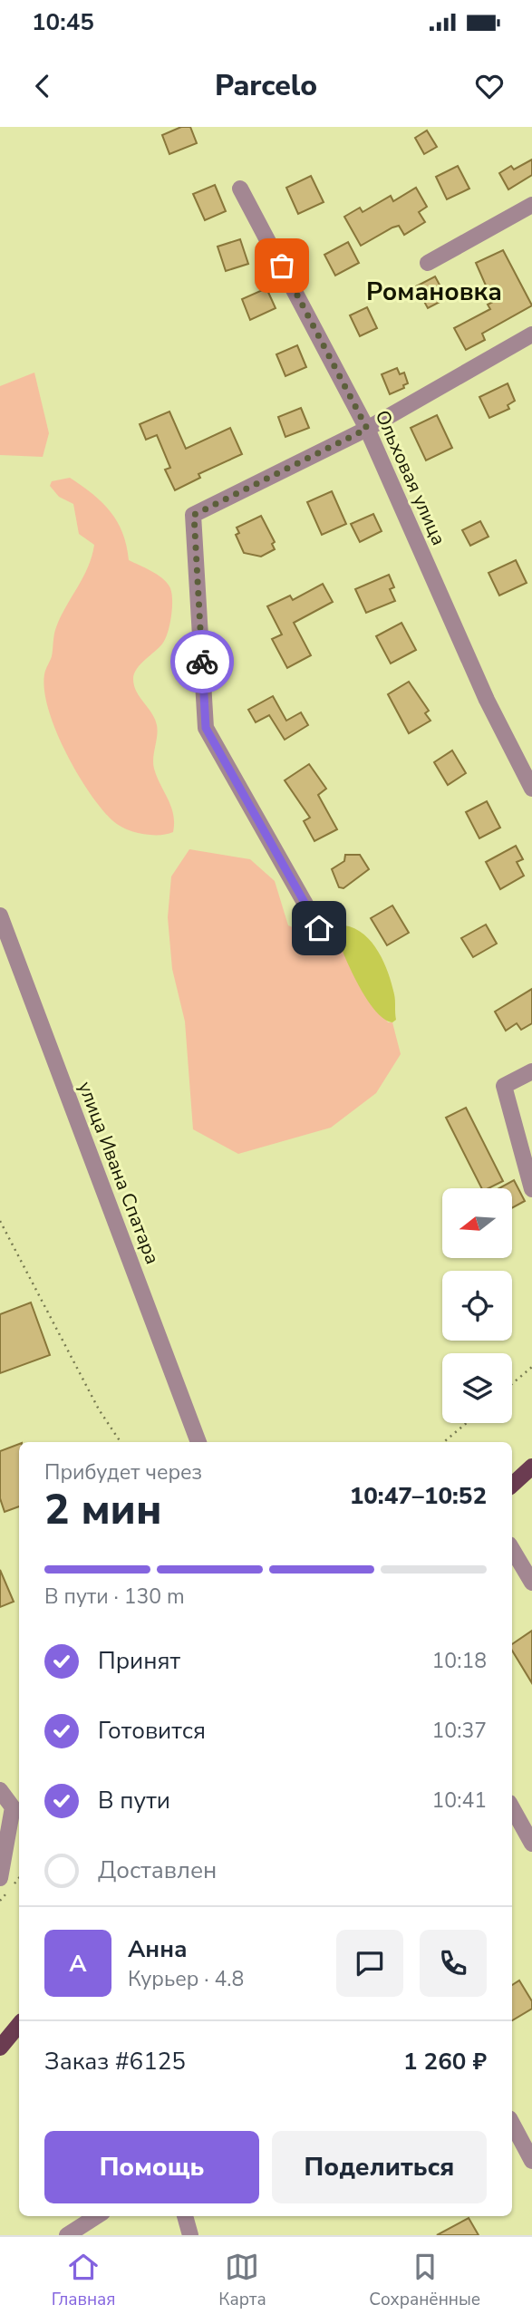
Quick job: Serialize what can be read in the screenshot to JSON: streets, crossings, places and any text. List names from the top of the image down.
{
  "streets": {
    "street": ["Ольховая улица", "улица Ивана Спатара"]
  },
  "districts": ["Романовка"],
  "north": "left",
  "page": {
    "status": "10:45",
    "header": "Parcelo",
    "heading": ["2 мин", "Прибудет через", "10:47–10:52"],
    "panel": [
      "Анна",
      "Курьер · 4.8",
      "Заказ #6125",
      "1 260 ₽"
    ],
    "bar": "В пути · 130 m",
    "list": [
      ["Принят", "10:18"],
      ["Готовится", "10:37"],
      ["В пути", "10:41"],
      "Доставлен"
    ],
    "round": "А",
    "buttons": ["Помощь", "Поделиться"],
    "tabs": ["Главная", "Карта", "Сохранённые"]
  }
}
